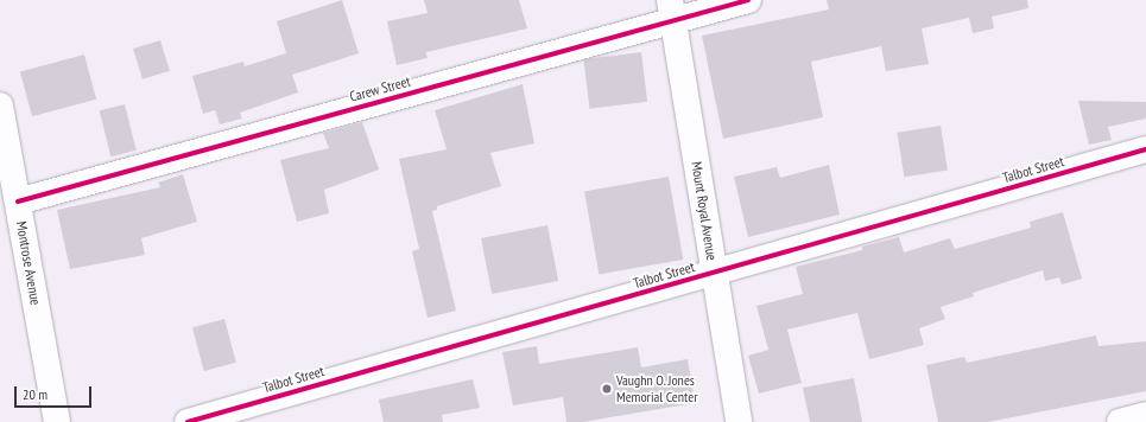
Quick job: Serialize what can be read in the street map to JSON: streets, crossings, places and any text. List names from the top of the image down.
{
  "streets": {
    "street": [
      "Carew Street",
      "Talbot Street",
      "Mount Royal Avenue",
      "Montrose Avenue"
    ]
  },
  "crossings": [
    ["Carew Street", "Mount Royal Avenue"],
    ["Carew Street", "Montrose Avenue"],
    ["Talbot Street", "Mount Royal Avenue"]
  ],
  "places": ["Vaughn O. Jones Memorial Center"],
  "scale_bar": "20 m"
}
